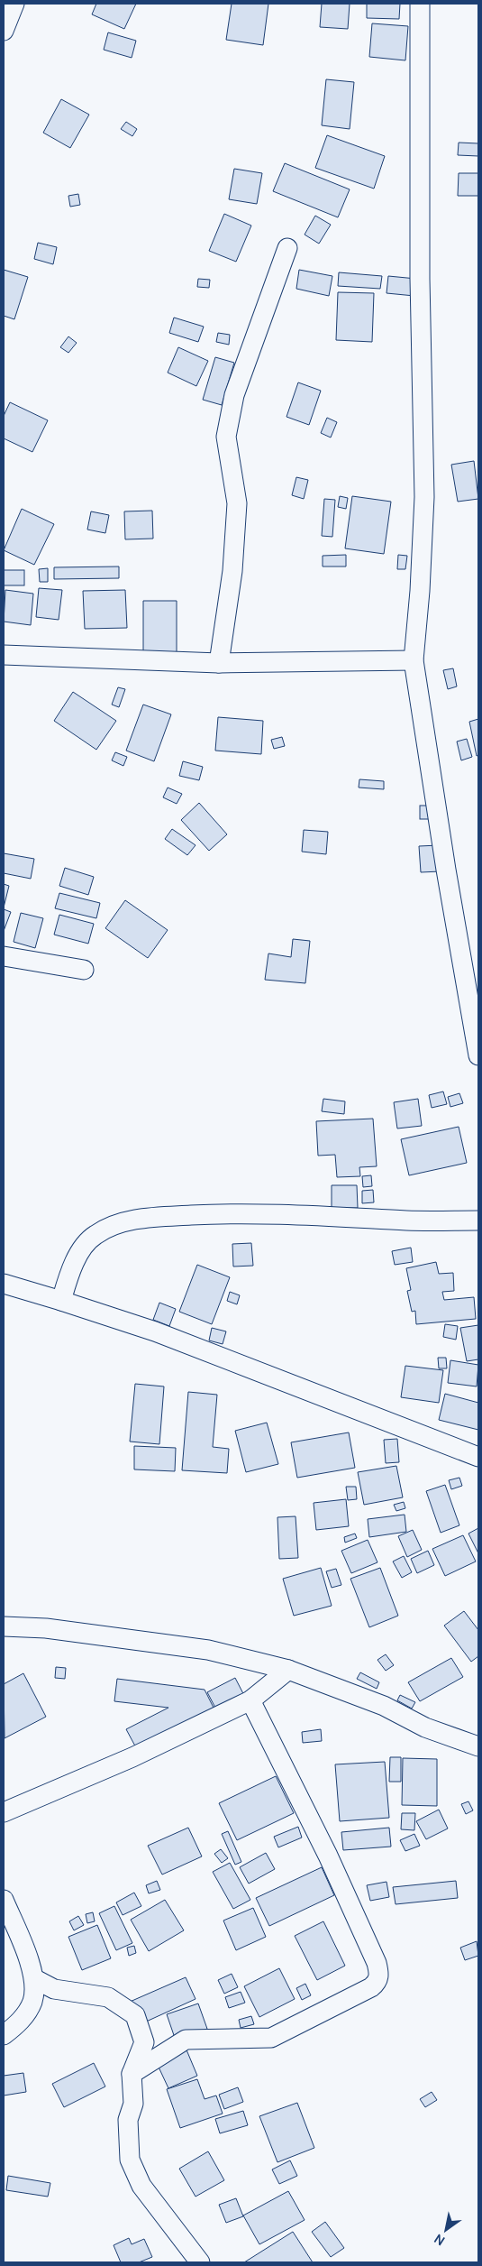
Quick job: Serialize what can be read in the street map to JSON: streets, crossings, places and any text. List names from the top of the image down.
{
  "north": "bottom left"
}
